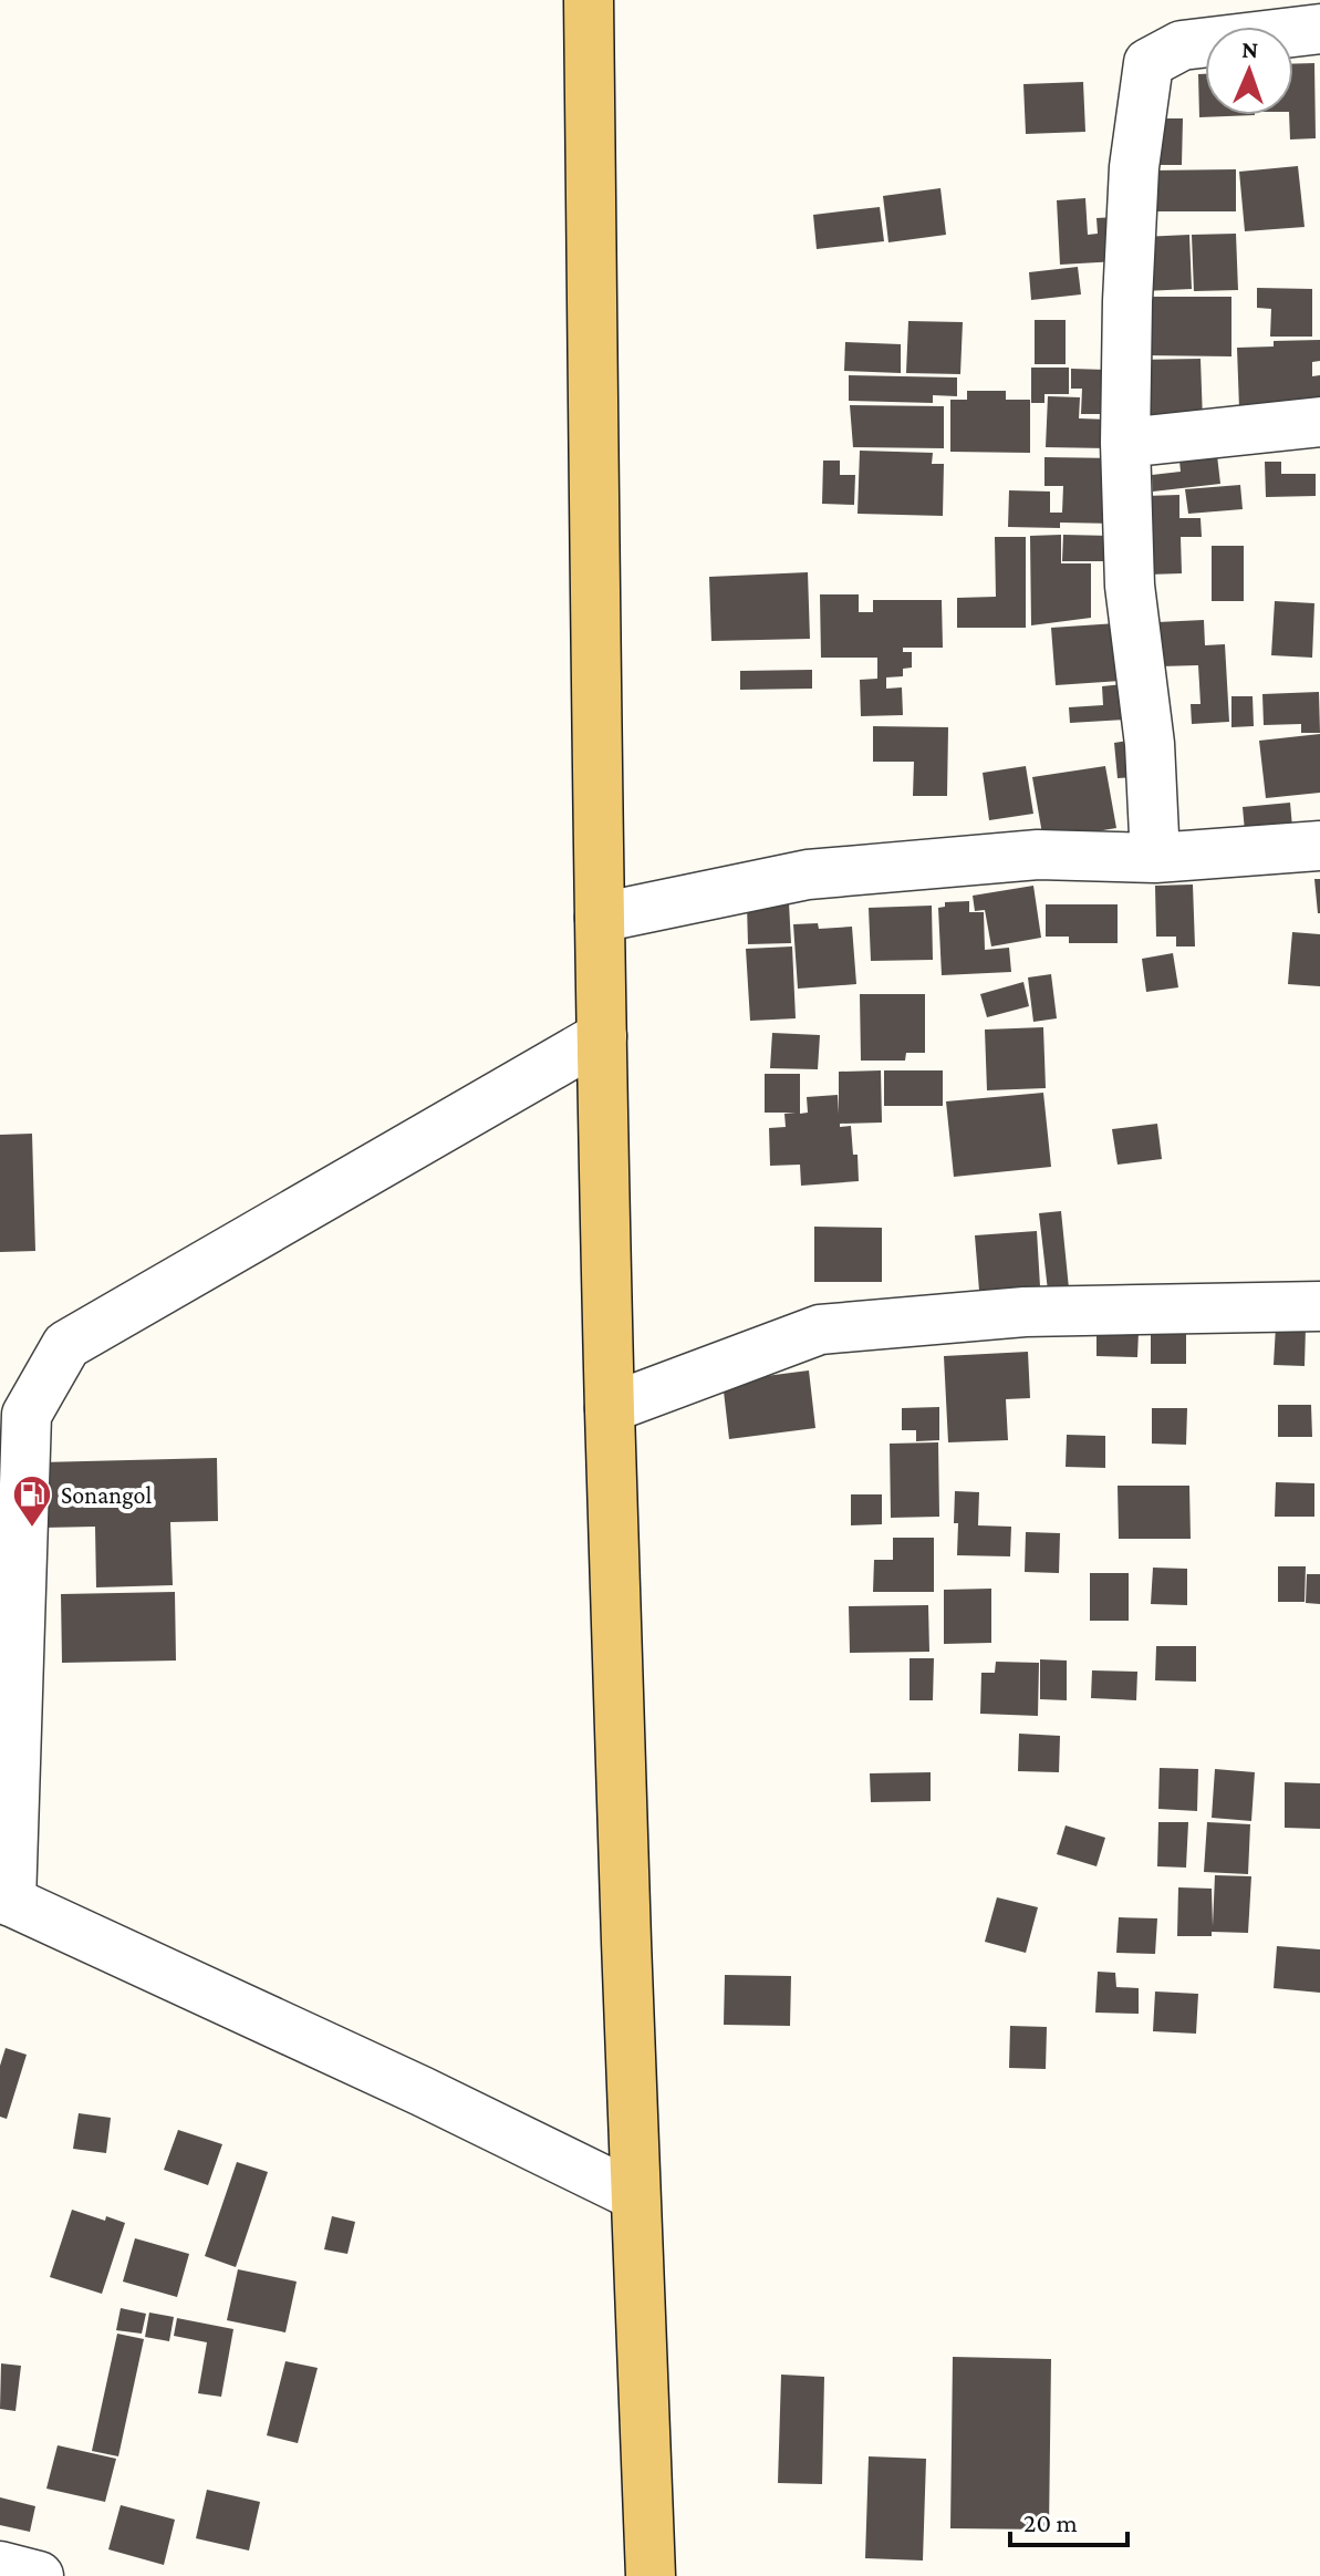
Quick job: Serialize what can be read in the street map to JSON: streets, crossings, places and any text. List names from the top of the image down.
{
  "places": {
    "fuel station": ["Sonangol"]
  },
  "scale_bar": "20 m",
  "north": "top"
}
